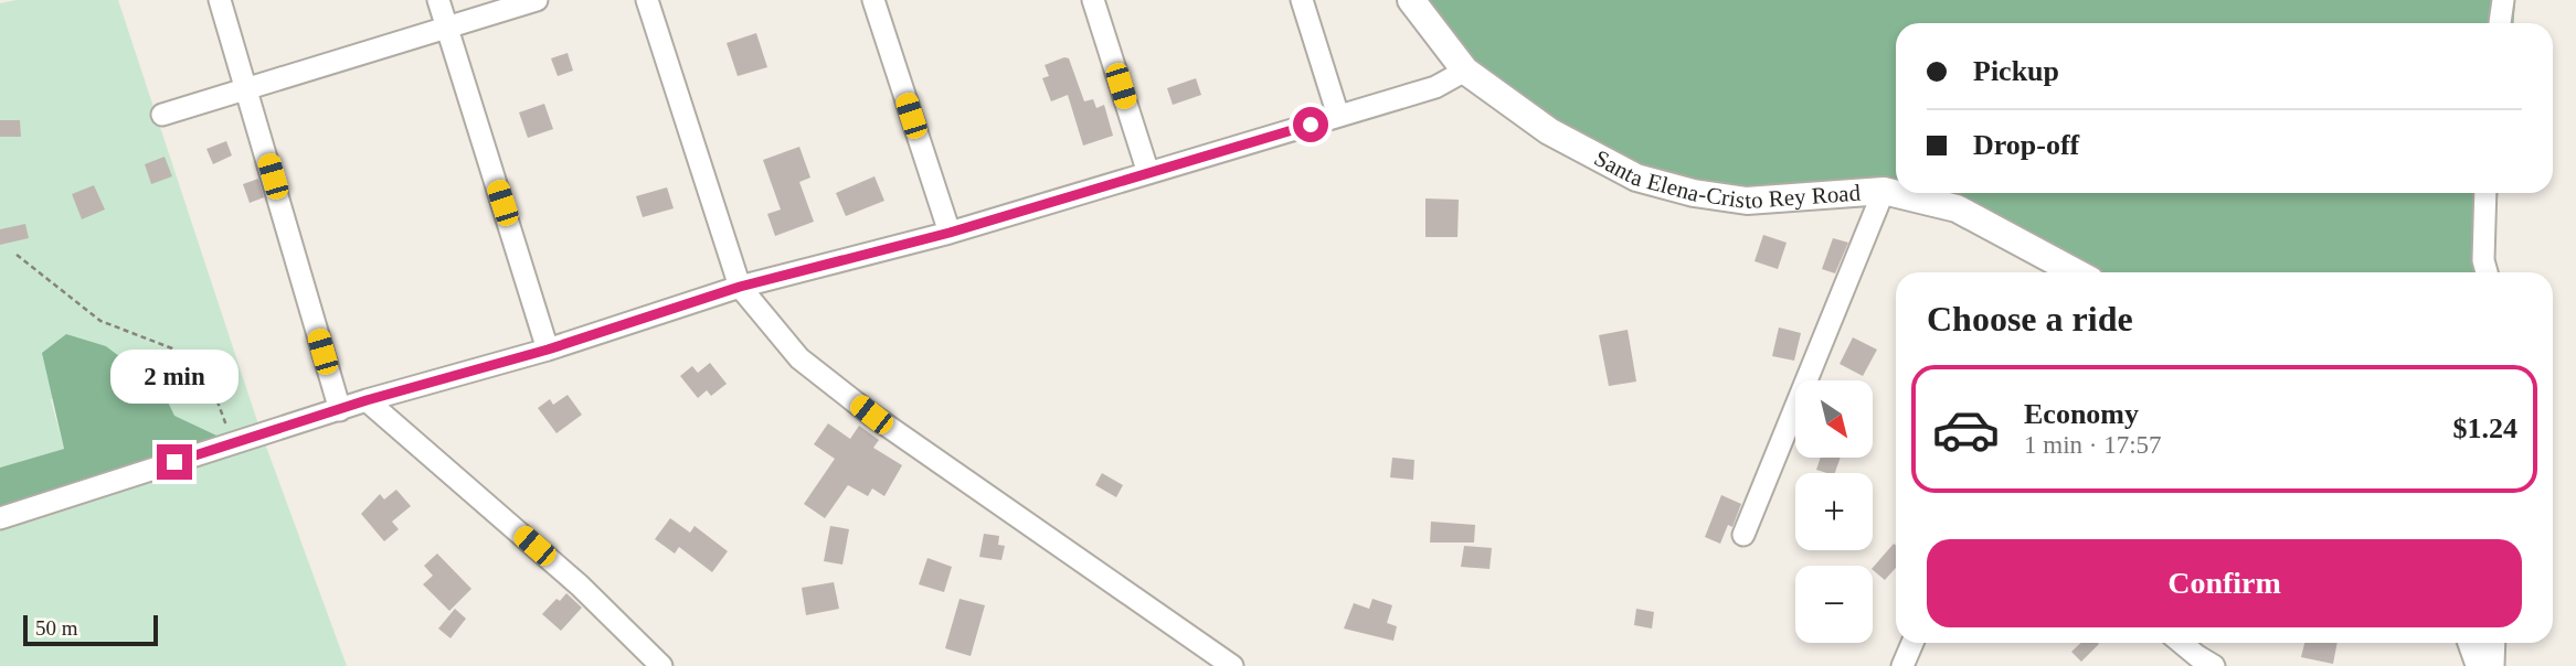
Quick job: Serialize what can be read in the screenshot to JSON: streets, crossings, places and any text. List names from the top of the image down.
{
  "streets": {
    "main road": ["Santa Elena-Cristo Rey Road"]
  },
  "scale_bar": "50 m",
  "north": "bottom right",
  "page": {
    "banner": ["Pickup", "Drop-off"],
    "heading": "Choose a ride",
    "bubble": "2 min",
    "list": [
      {
        "name": "Economy",
        "note": "1 min · 17:57",
        "value": "$1.24"
      }
    ],
    "map_buttons": ["+", "−"],
    "buttons": "Confirm",
    "scale": "50 m"
  }
}
